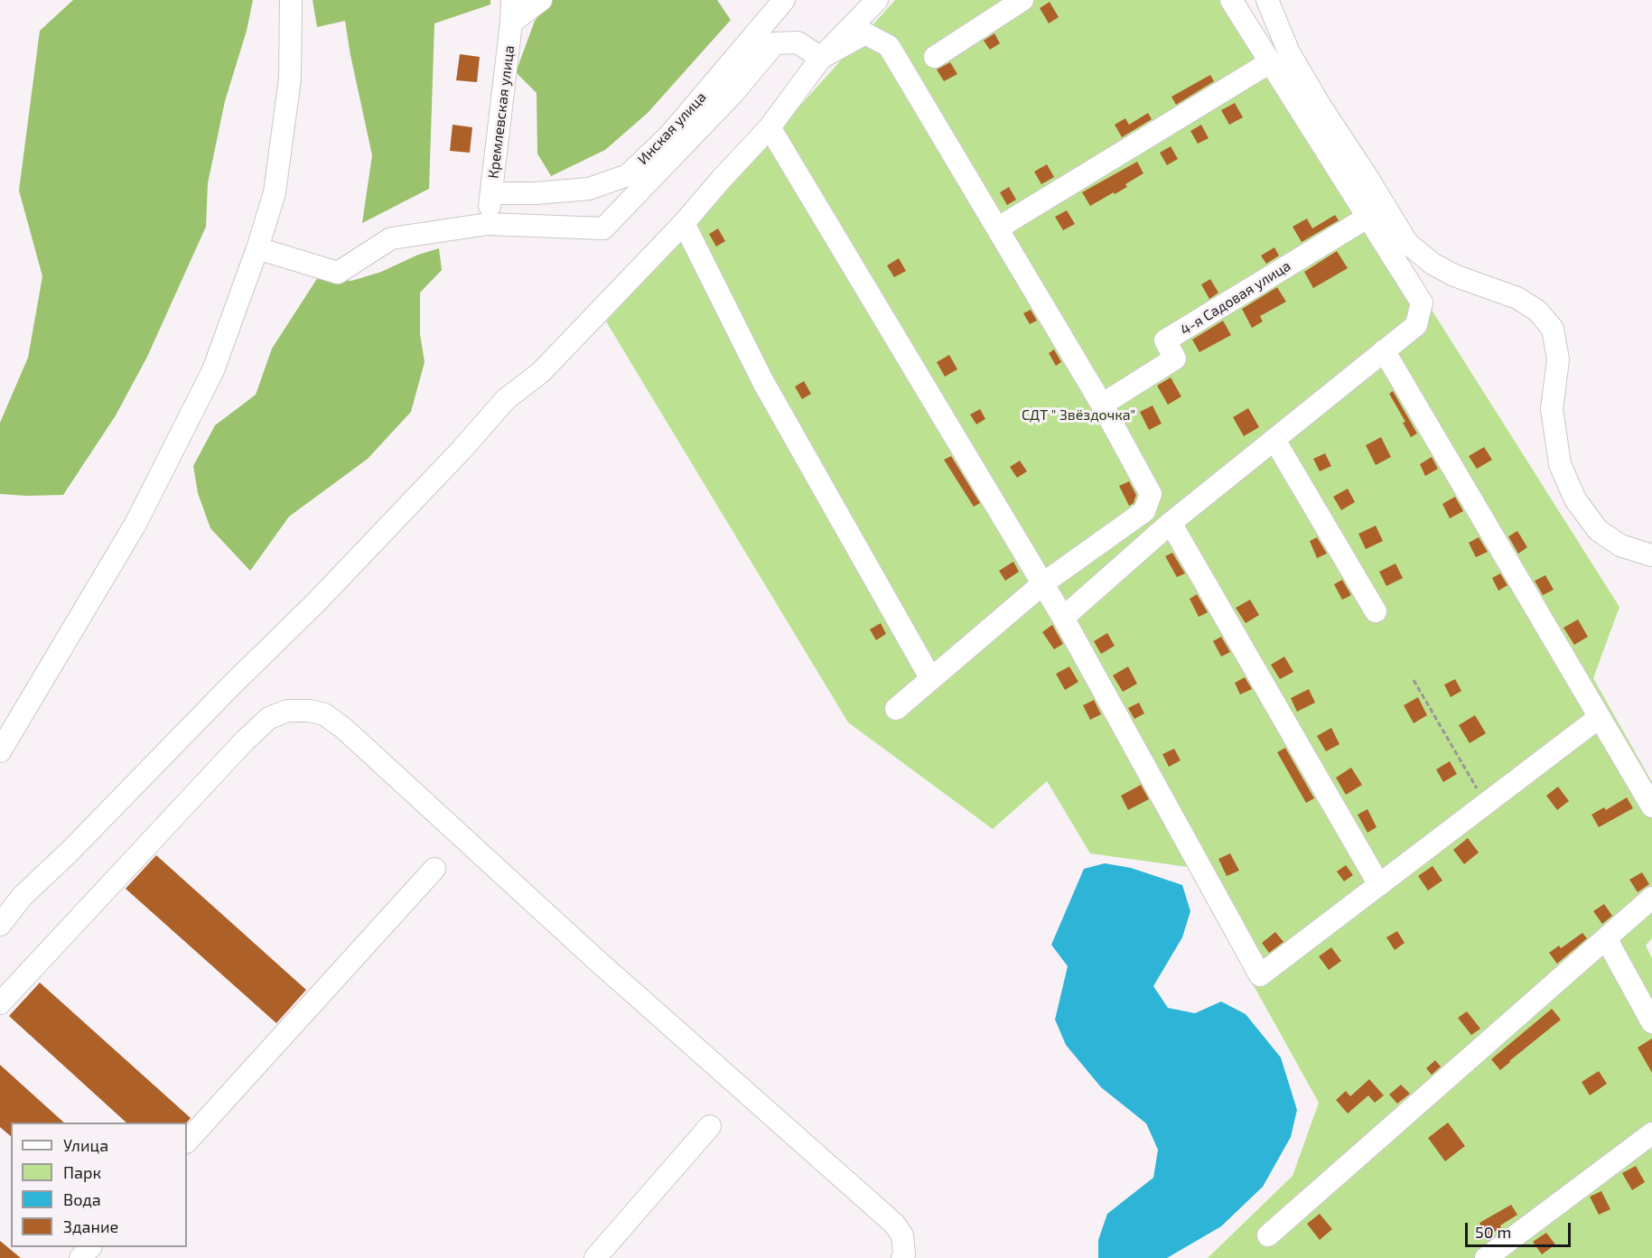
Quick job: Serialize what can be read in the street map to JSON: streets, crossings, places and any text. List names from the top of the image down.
{
  "streets": {
    "street": ["Кремлевская улица", "Инская улица", "4-я Садовая улица"]
  },
  "crossings": [
    ["Кремлевская улица", "Инская улица"]
  ],
  "parks": ["СДТ \" Звёздочка\""],
  "legend": [
    "Улица",
    "Парк",
    "Вода",
    "Здание"
  ],
  "scale_bar": "50 m"
}
